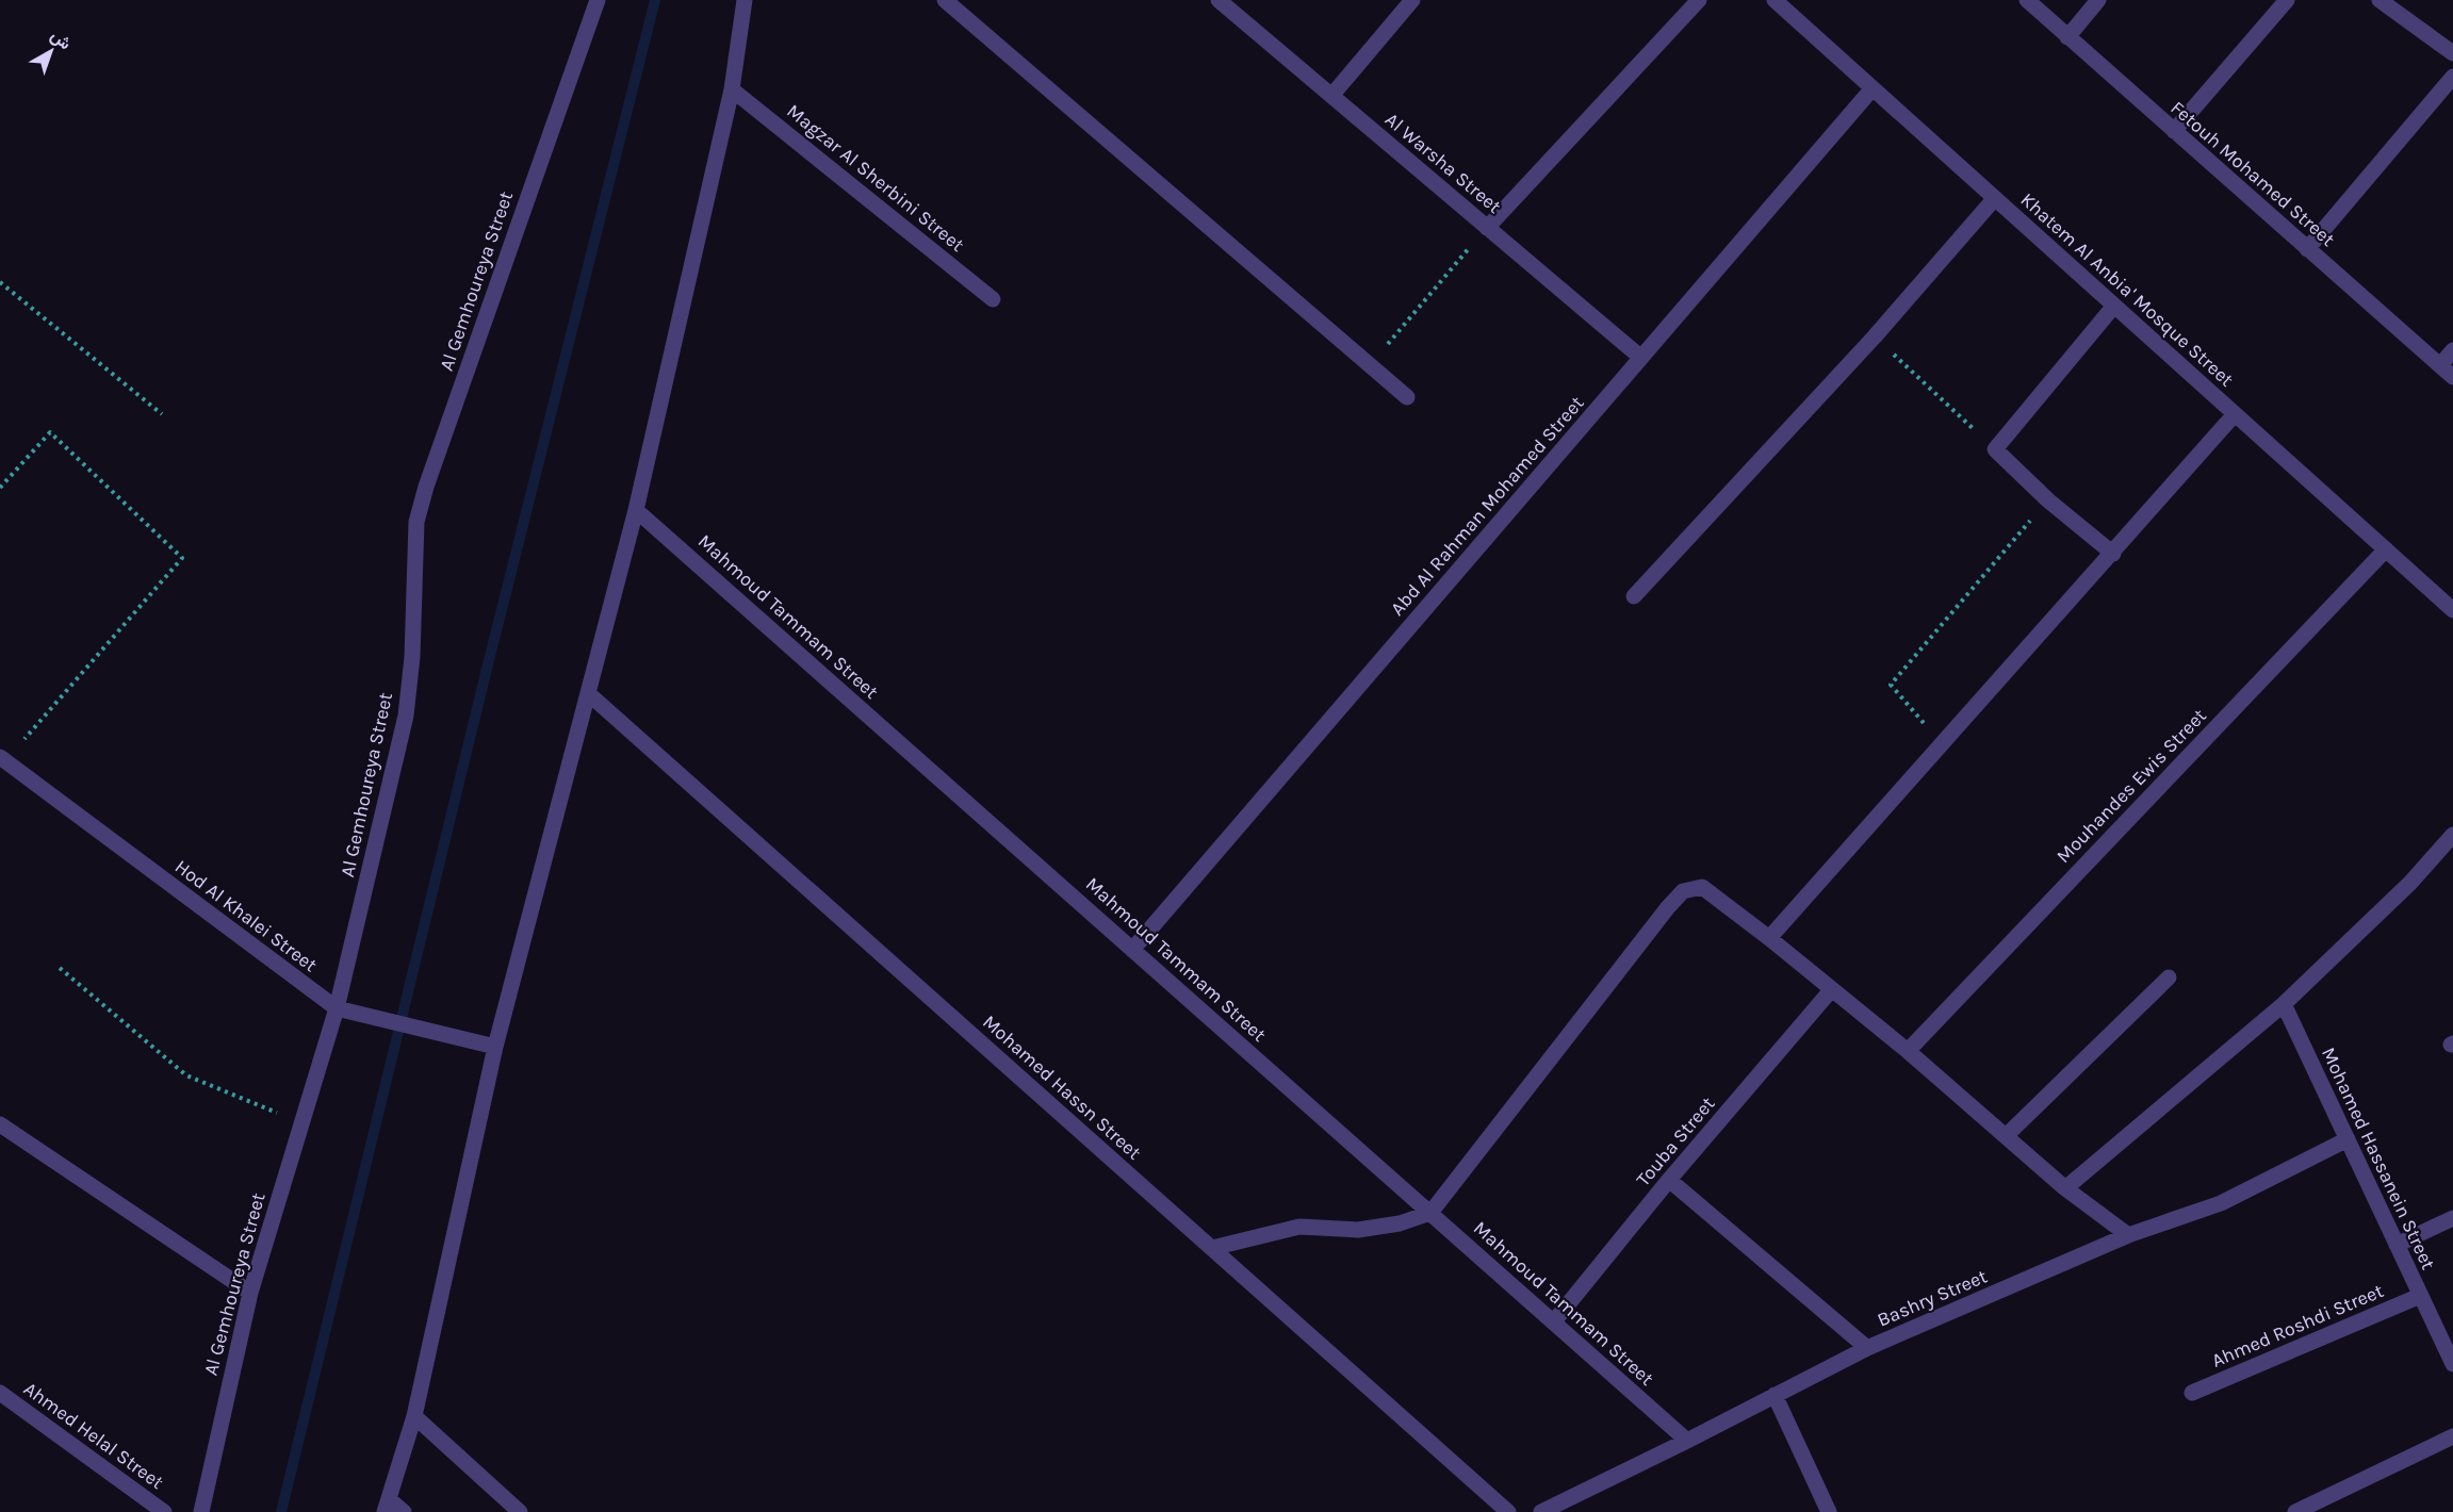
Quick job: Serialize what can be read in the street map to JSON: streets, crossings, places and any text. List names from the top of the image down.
{
  "streets": {
    "street": [
      "Al Warsha Street",
      "Fetouh Mohamed Street",
      "Magzar Al Sherbini Street",
      "Al Gemhoureya Street",
      "Khatem Al Anbia' Mosque Street",
      "Abd Al Rahman Mohamed Street",
      "Mahmoud Tammam Street",
      "Mouhandes Ewis Street",
      "Hod Al Khalei Street",
      "Mohamed Hassn Street",
      "Touba Street",
      "Mohamed Hassanein Street",
      "Bashry Street",
      "Ahmed Roshdi Street",
      "Ahmed Helal Street"
    ]
  },
  "crossings": [
    ["Al Warsha Street", "Abd Al Rahman Mohamed Street"],
    ["Al Gemhoureya Street", "Hod Al Khalei Street"],
    ["Khatem Al Anbia' Mosque Street", "Abd Al Rahman Mohamed Street"],
    ["Khatem Al Anbia' Mosque Street", "Mouhandes Ewis Street"],
    ["Abd Al Rahman Mohamed Street", "Mahmoud Tammam Street"],
    ["Mahmoud Tammam Street", "Touba Street"],
    ["Mahmoud Tammam Street", "Bashry Street"],
    ["Mohamed Hassanein Street", "Bashry Street"],
    ["Mohamed Hassanein Street", "Ahmed Roshdi Street"]
  ],
  "north": "top right"
}
